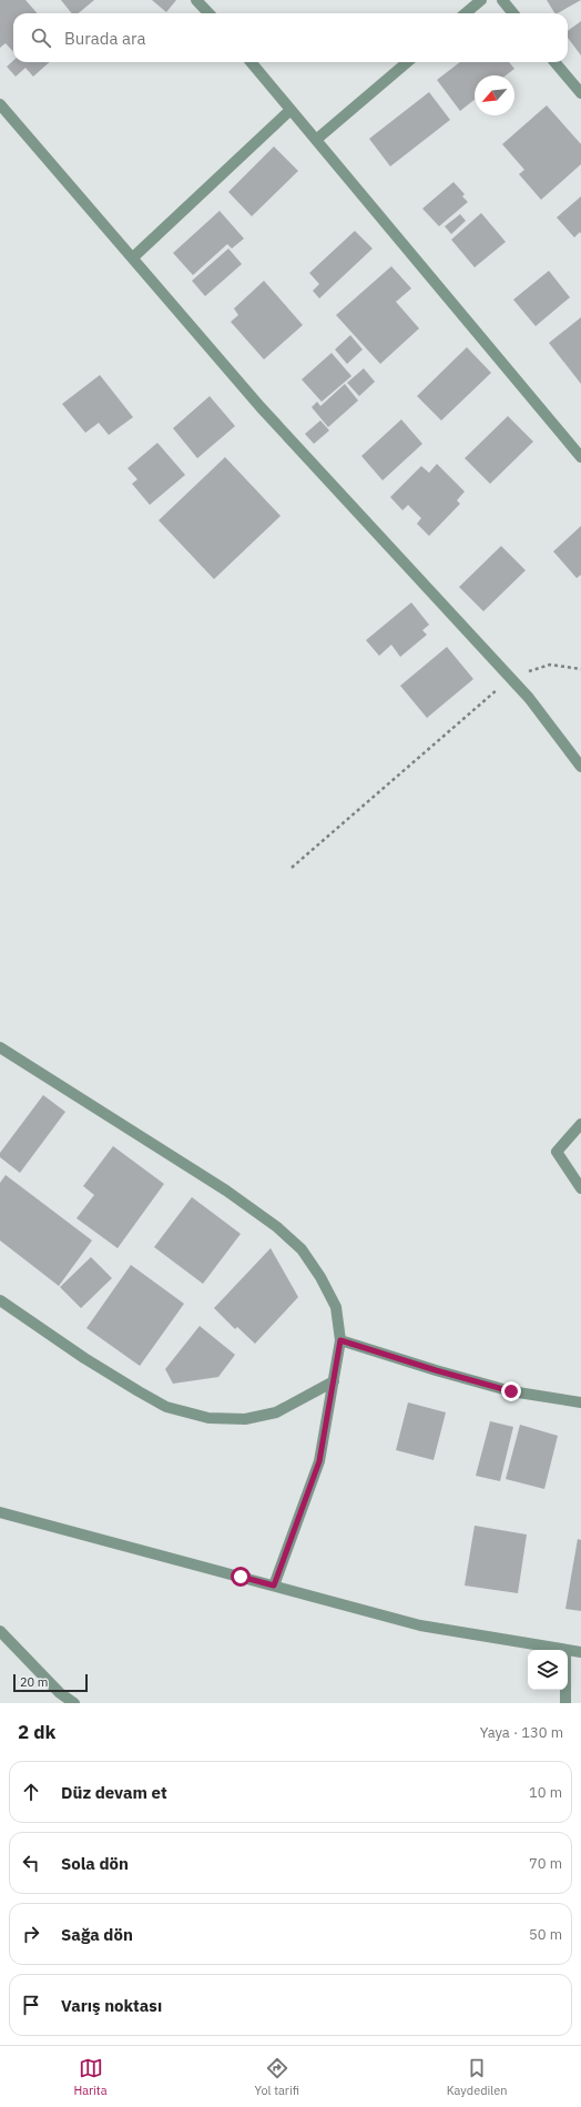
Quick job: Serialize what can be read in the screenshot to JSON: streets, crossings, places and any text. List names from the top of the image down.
{
  "scale_bar": "20 m",
  "north": "bottom left",
  "page": {
    "search": "Burada ara",
    "scale": "20 m",
    "heading": ["2 dk", "Yaya · 130 m"],
    "list": [
      ["Düz devam et", "10 m"],
      ["Sola dön", "70 m"],
      ["Sağa dön", "50 m"],
      "Varış noktası"
    ],
    "nav": ["Harita", "Yol tarifi", "Kaydedilen"]
  }
}
